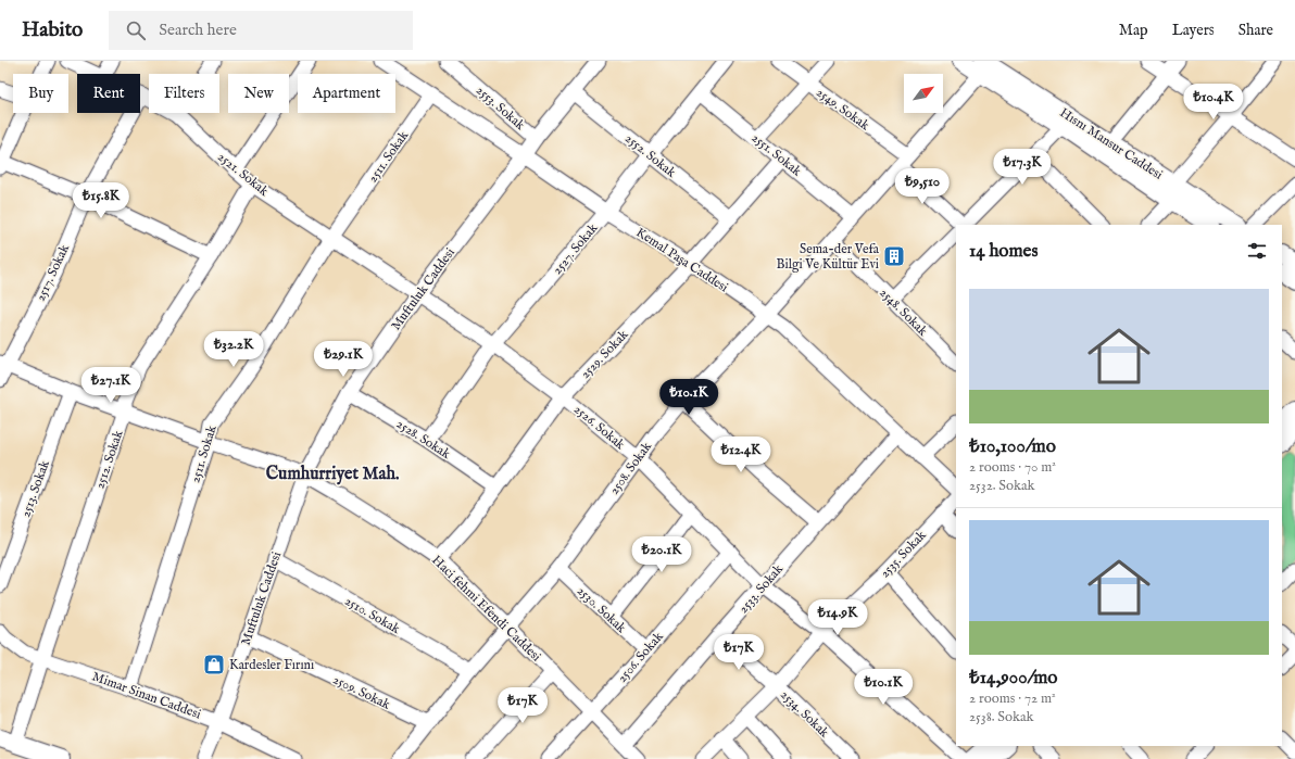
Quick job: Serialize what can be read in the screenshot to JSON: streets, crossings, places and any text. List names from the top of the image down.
{
  "streets": {
    "main road": ["Hısnı Mansur Caddesi"],
    "street": [
      "2553. Sokak",
      "2549. Sokak",
      "2551. Sokak",
      "2552. Sokak",
      "2511. Sokak",
      "2521. Sokak",
      "2527. Sokak",
      "Kemal Paşa Caddesi",
      "2517. Sokak",
      "Muftuluk Caddesi",
      "2548. Sokak",
      "2529. Sokak",
      "2526. Sokak",
      "2528. Sokak",
      "2512. Sokak",
      "2508. Sokak",
      "2513. Sokak",
      "2535. Sokak",
      "2533. Sokak",
      "Haci fehmi Efendi Caddesi",
      "2530. Sokak",
      "2510. Sokak",
      "2506. Sokak",
      "2509. Sokak",
      "Mimar Sinan Caddesi",
      "2534. Sokak"
    ]
  },
  "crossings": [
    ["2553. Sokak", "Muftuluk Caddesi"],
    ["2549. Sokak", "2508. Sokak"],
    ["Hısnı Mansur Caddesi", "2508. Sokak"],
    ["2551. Sokak", "2527. Sokak"],
    ["2551. Sokak", "2529. Sokak"],
    ["2551. Sokak", "2508. Sokak"],
    ["2552. Sokak", "2527. Sokak"],
    ["2552. Sokak", "Muftuluk Caddesi"],
    ["2552. Sokak", "2529. Sokak"],
    ["2511. Sokak", "2521. Sokak"],
    ["2511. Sokak", "Kemal Paşa Caddesi"],
    ["2511. Sokak", "Haci fehmi Efendi Caddesi"],
    ["2511. Sokak", "Mimar Sinan Caddesi"],
    ["2521. Sokak", "2517. Sokak"],
    ["2521. Sokak", "Muftuluk Caddesi"],
    ["2521. Sokak", "2526. Sokak"],
    ["2521. Sokak", "2512. Sokak"],
    ["2527. Sokak", "Kemal Paşa Caddesi"],
    ["2527. Sokak", "2526. Sokak"],
    ["2527. Sokak", "2528. Sokak"],
    ["Kemal Paşa Caddesi", "Muftuluk Caddesi"],
    ["Kemal Paşa Caddesi", "2529. Sokak"],
    ["Kemal Paşa Caddesi", "2508. Sokak"],
    ["Kemal Paşa Caddesi", "2533. Sokak"],
    ["2517. Sokak", "Haci fehmi Efendi Caddesi"],
    ["Muftuluk Caddesi", "2526. Sokak"],
    ["Muftuluk Caddesi", "2528. Sokak"],
    ["Muftuluk Caddesi", "Haci fehmi Efendi Caddesi"],
    ["Muftuluk Caddesi", "2510. Sokak"],
    ["Muftuluk Caddesi", "2509. Sokak"],
    ["Muftuluk Caddesi", "Mimar Sinan Caddesi"],
    ["2548. Sokak", "2508. Sokak"],
    ["2529. Sokak", "2526. Sokak"],
    ["2529. Sokak", "2528. Sokak"],
    ["2529. Sokak", "Haci fehmi Efendi Caddesi"],
    ["2526. Sokak", "2508. Sokak"],
    ["2526. Sokak", "2535. Sokak"],
    ["2526. Sokak", "2533. Sokak"],
    ["2526. Sokak", "2506. Sokak"],
    ["2512. Sokak", "Haci fehmi Efendi Caddesi"],
    ["2512. Sokak", "Mimar Sinan Caddesi"],
    ["2508. Sokak", "Haci fehmi Efendi Caddesi"],
    ["2508. Sokak", "2530. Sokak"],
    ["2508. Sokak", "2510. Sokak"],
    ["2508. Sokak", "2509. Sokak"],
    ["2513. Sokak", "Haci fehmi Efendi Caddesi"],
    ["2535. Sokak", "2534. Sokak"],
    ["2533. Sokak", "Haci fehmi Efendi Caddesi"],
    ["2533. Sokak", "2534. Sokak"],
    ["Haci fehmi Efendi Caddesi", "2506. Sokak"],
    ["2530. Sokak", "2506. Sokak"]
  ],
  "districts": ["Cumhurriyet Mah."],
  "places": {
    "building": ["Sema-der Vefa Bilgi Ve Kültür Evi"],
    "shop": ["Kardesler Fırını"]
  },
  "north": "top right",
  "page": {
    "header": "Habito",
    "search": "Search here",
    "nav": ["Map", "Layers", "Share"],
    "chip": [
      "Buy",
      "Rent",
      "Filters",
      "New",
      "Apartment"
    ],
    "price": [
      "₺10.4K",
      "₺17.3K",
      "₺9,510",
      "₺15.8K",
      "₺32.2K",
      "₺29.1K",
      "₺27.1K",
      "₺10.1K",
      "₺12.4K",
      "₺20.1K",
      "₺14.9K",
      "₺17K",
      "₺10.1K",
      "₺17K"
    ],
    "heading": "14 homes",
    "list": [
      {
        "name": "₺10,100/mo",
        "note": "2 rooms · 70 m² · 2532. Sokak"
      },
      {
        "name": "₺14,900/mo",
        "note": "2 rooms · 72 m² · 2538. Sokak"
      }
    ]
  }
}
